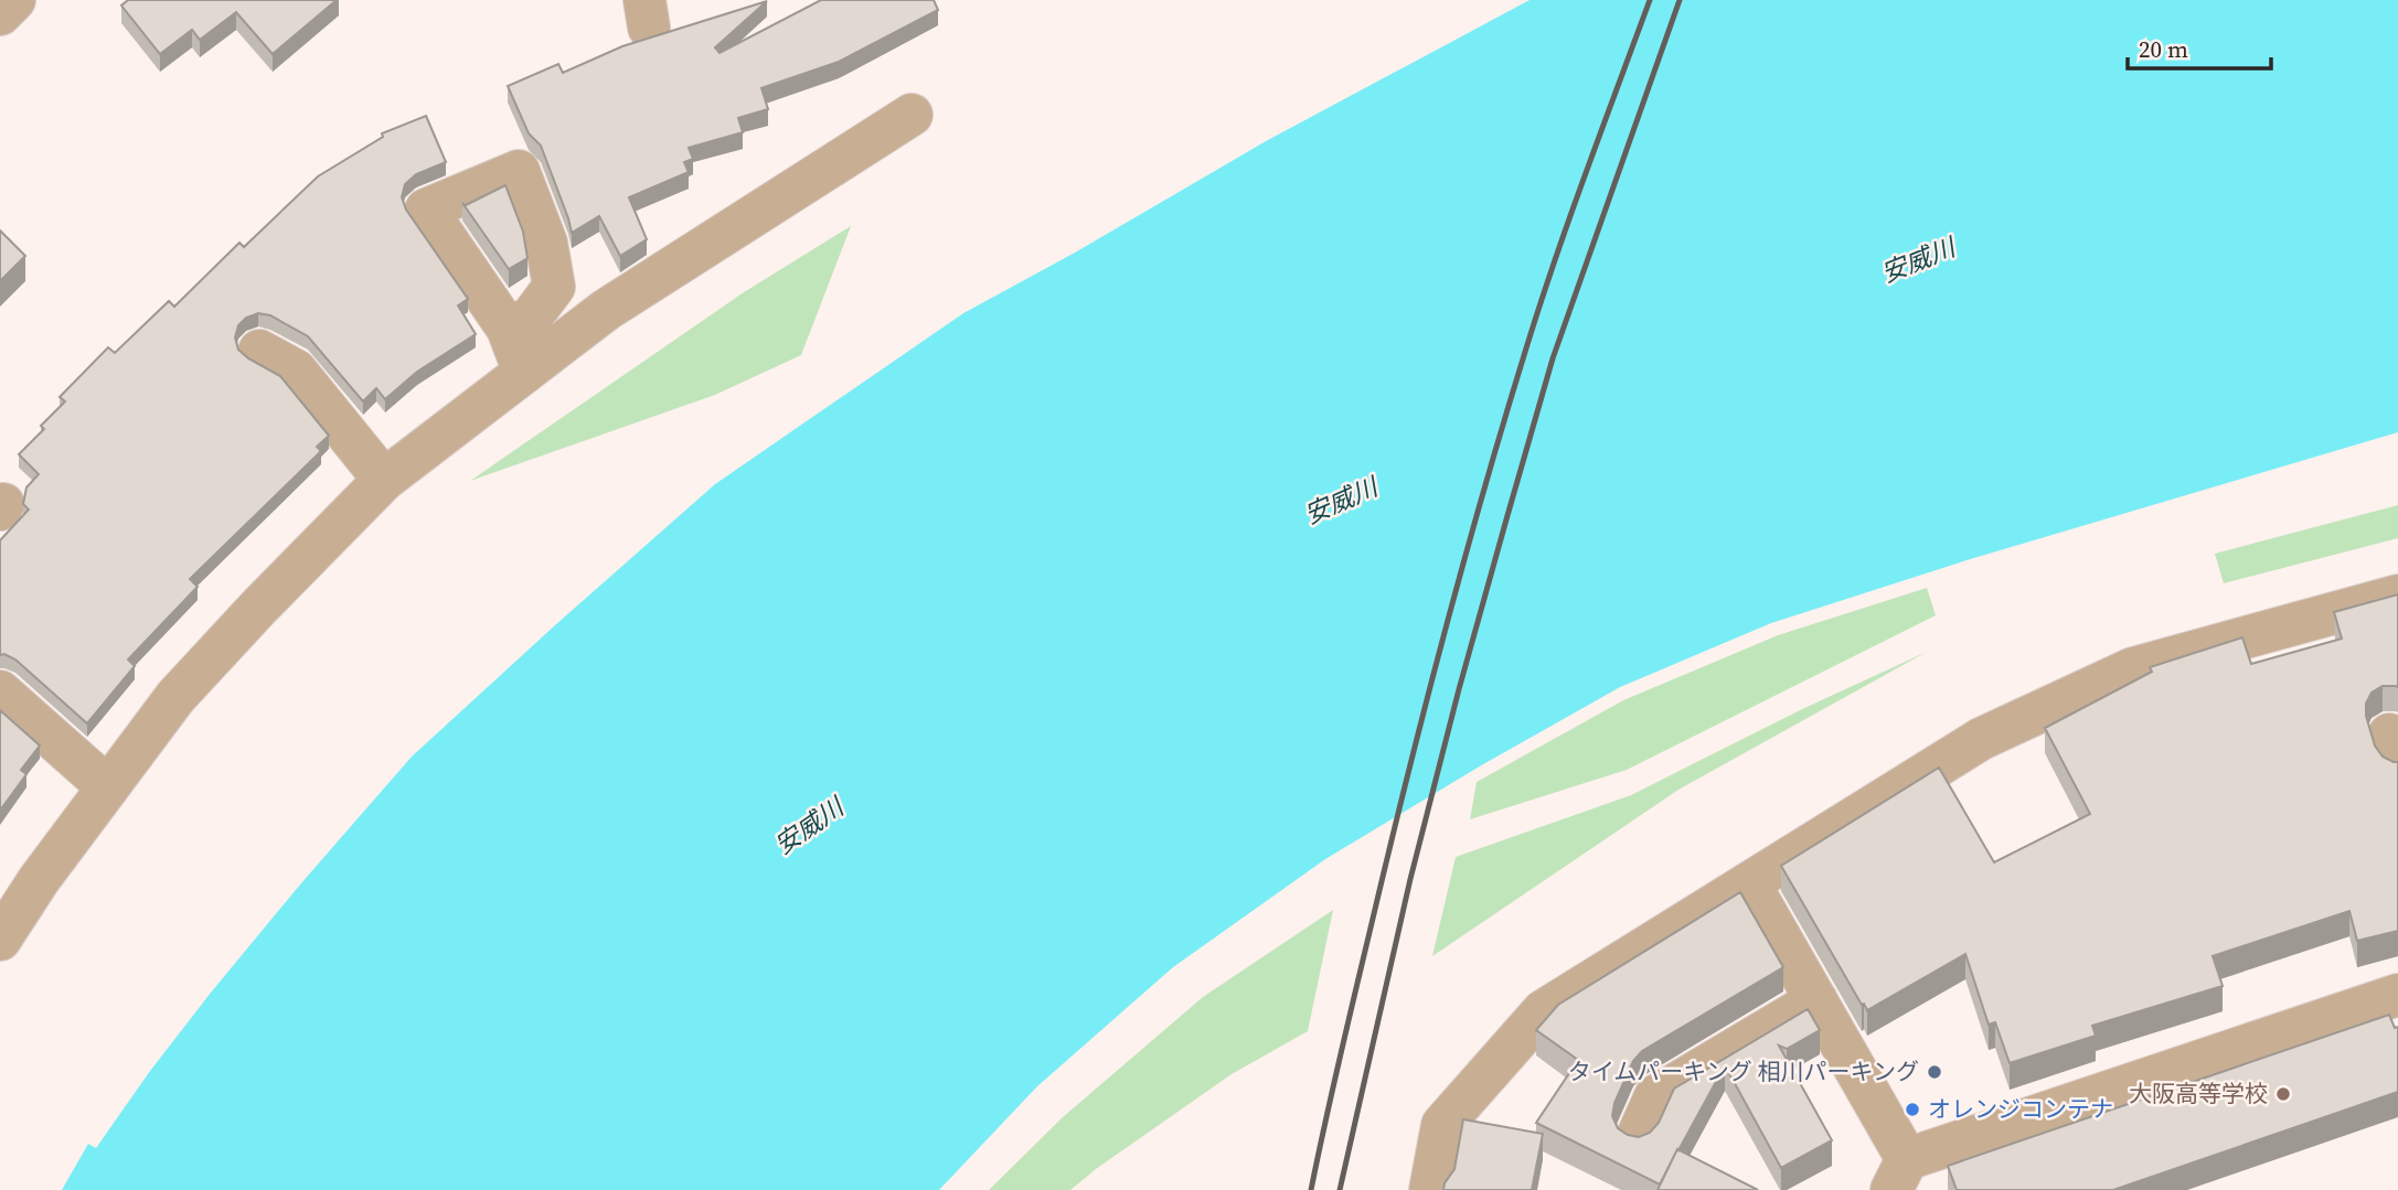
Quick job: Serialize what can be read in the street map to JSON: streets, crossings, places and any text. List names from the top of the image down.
{
  "water": ["安威川"],
  "places": ["タイムパーキング 相川パーキング", "大阪高等学校", "オレンジコンテナ"],
  "scale_bar": "20 m"
}
